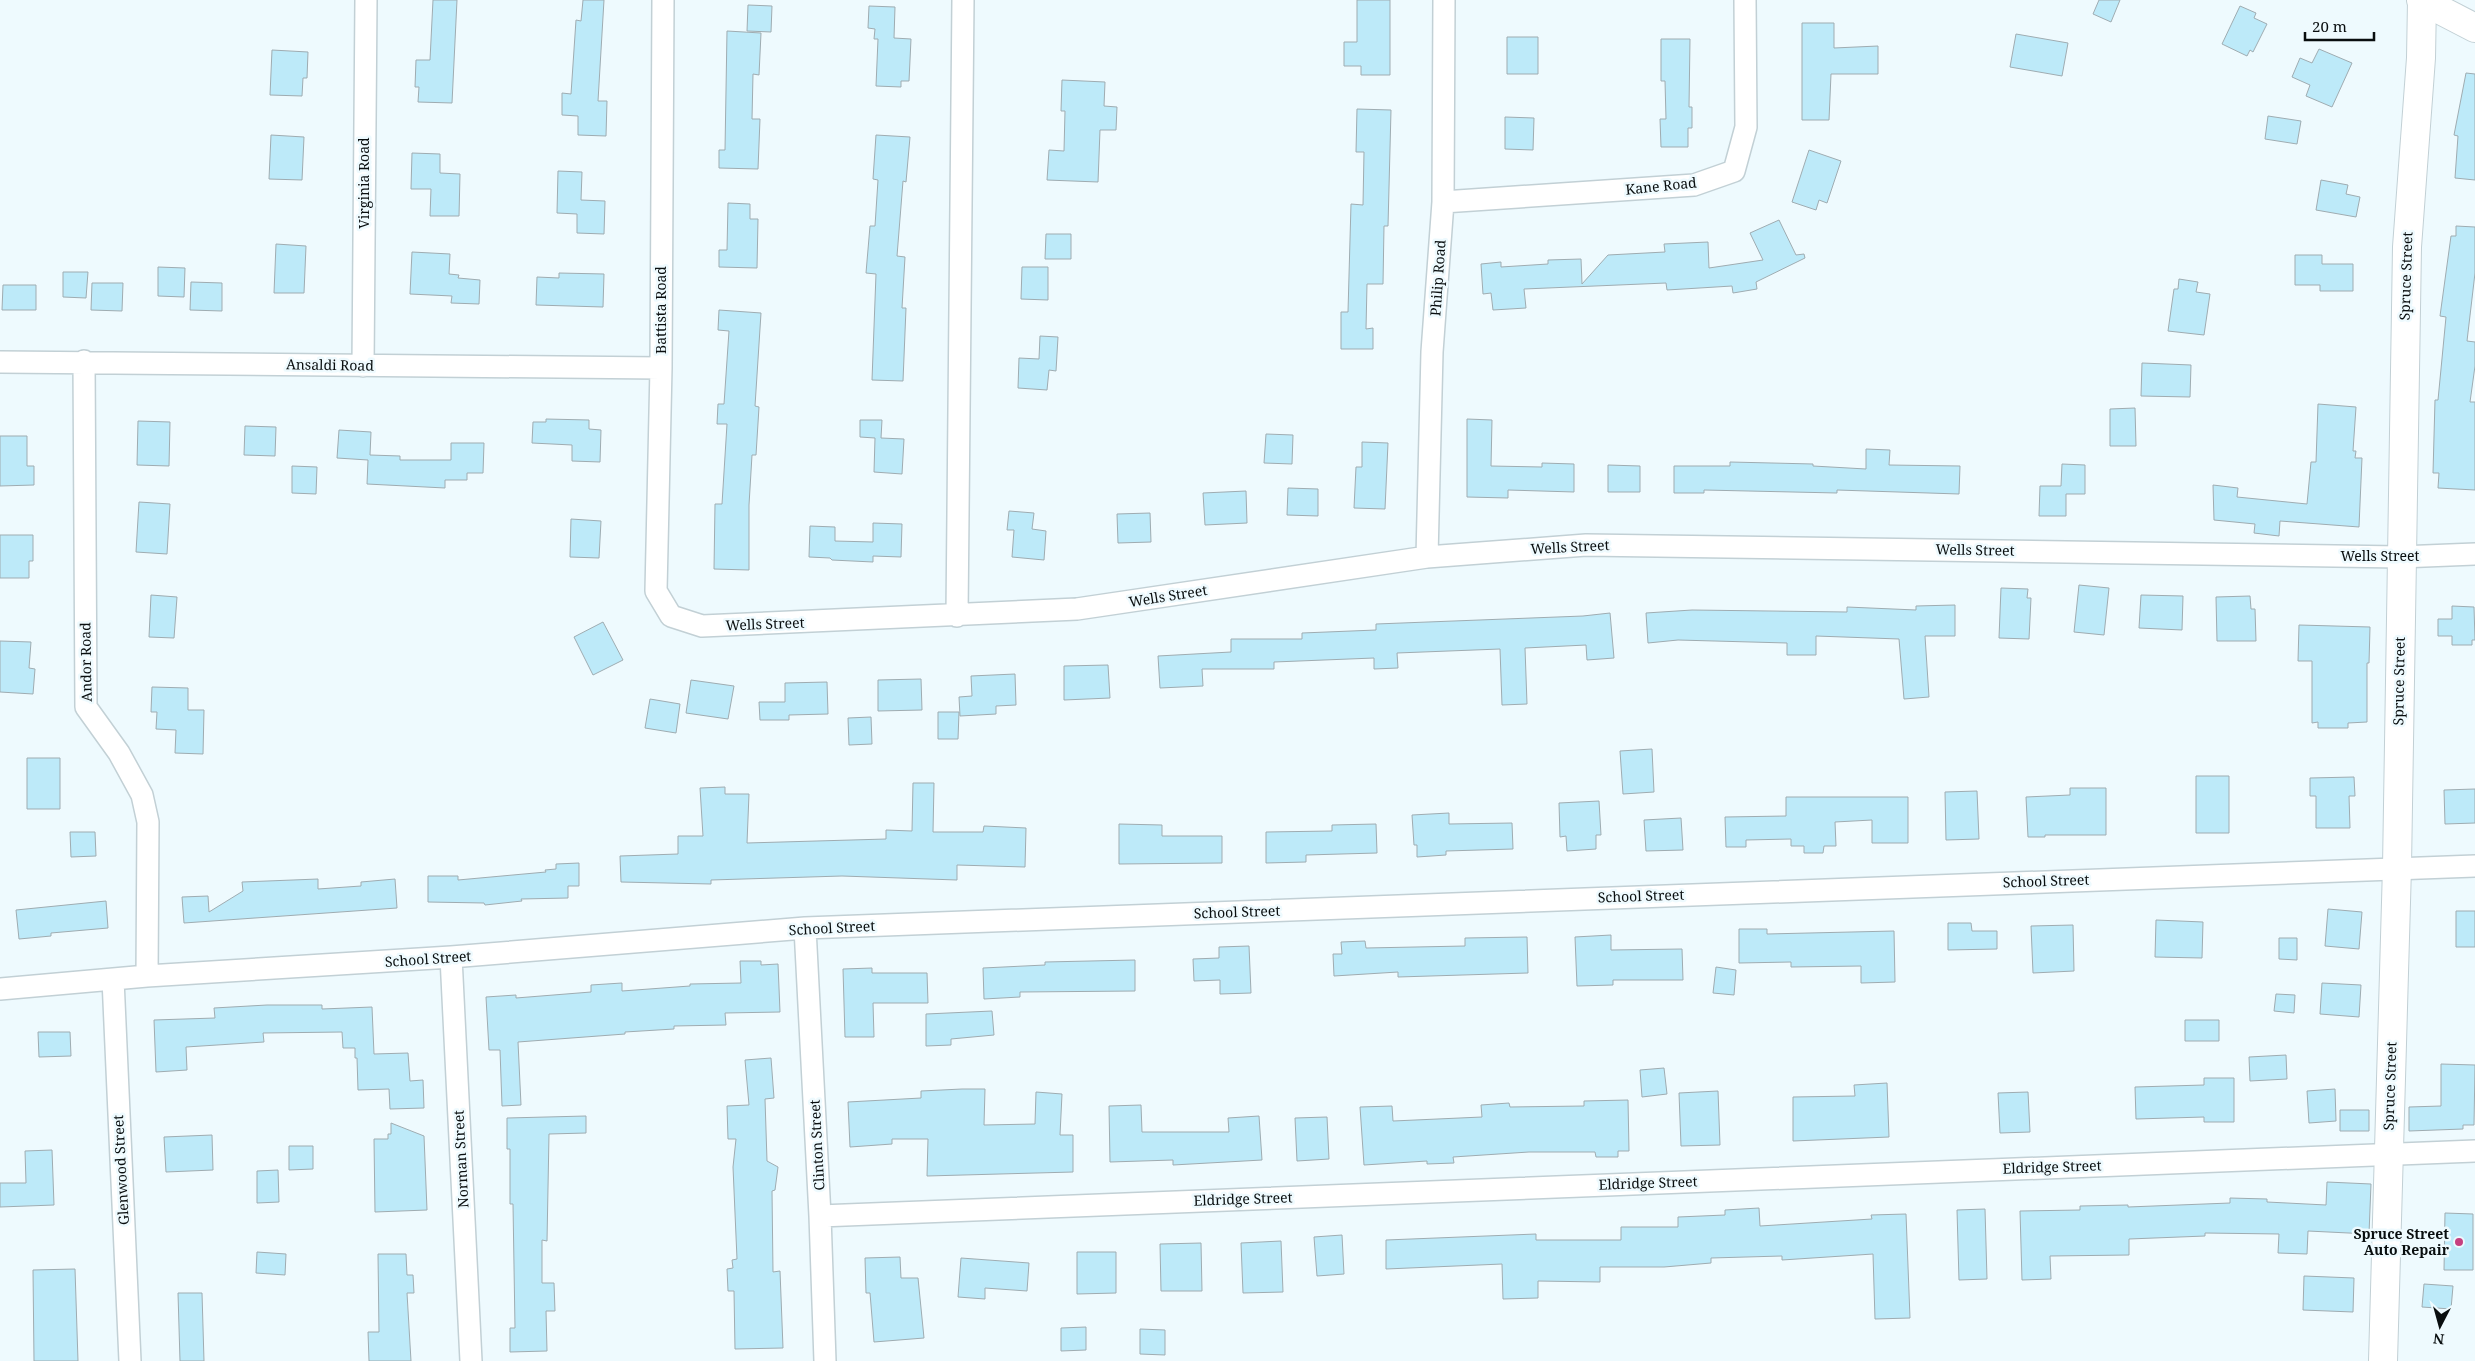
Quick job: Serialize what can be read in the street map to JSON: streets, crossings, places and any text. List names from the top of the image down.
{
  "streets": {
    "street": [
      "Virginia Road",
      "Kane Road",
      "Spruce Street",
      "Philip Road",
      "Battista Road",
      "Ansaldi Road",
      "Wells Street",
      "Andor Road",
      "School Street",
      "Clinton Street",
      "Norman Street",
      "Eldridge Street",
      "Glenwood Street"
    ]
  },
  "crossings": [
    ["Virginia Road", "Ansaldi Road"],
    ["Kane Road", "Philip Road"],
    ["Spruce Street", "Wells Street"],
    ["Spruce Street", "School Street"],
    ["Spruce Street", "Eldridge Street"],
    ["Philip Road", "Wells Street"],
    ["Battista Road", "Ansaldi Road"],
    ["Battista Road", "Wells Street"],
    ["Ansaldi Road", "Andor Road"],
    ["Andor Road", "School Street"],
    ["School Street", "Clinton Street"],
    ["School Street", "Norman Street"],
    ["School Street", "Glenwood Street"],
    ["Clinton Street", "Eldridge Street"]
  ],
  "places": ["Spruce Street Auto Repair"],
  "scale_bar": "20 m",
  "north": "bottom"
}
